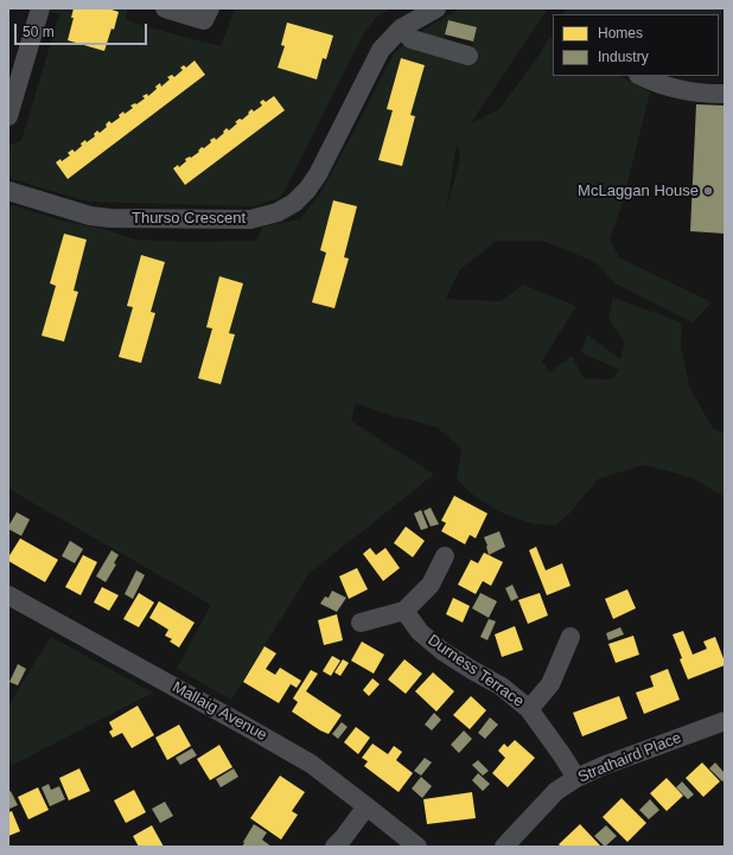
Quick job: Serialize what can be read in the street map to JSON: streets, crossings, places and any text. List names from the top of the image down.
{
  "streets": {
    "street": [
      "Thurso Crescent",
      "Durness Terrace",
      "Mallaig Avenue",
      "Strathaird Place"
    ]
  },
  "crossings": [
    ["Durness Terrace", "Strathaird Place"]
  ],
  "places": ["McLaggan House"],
  "legend": ["Homes", "Industry"],
  "scale_bar": "50 m"
}
